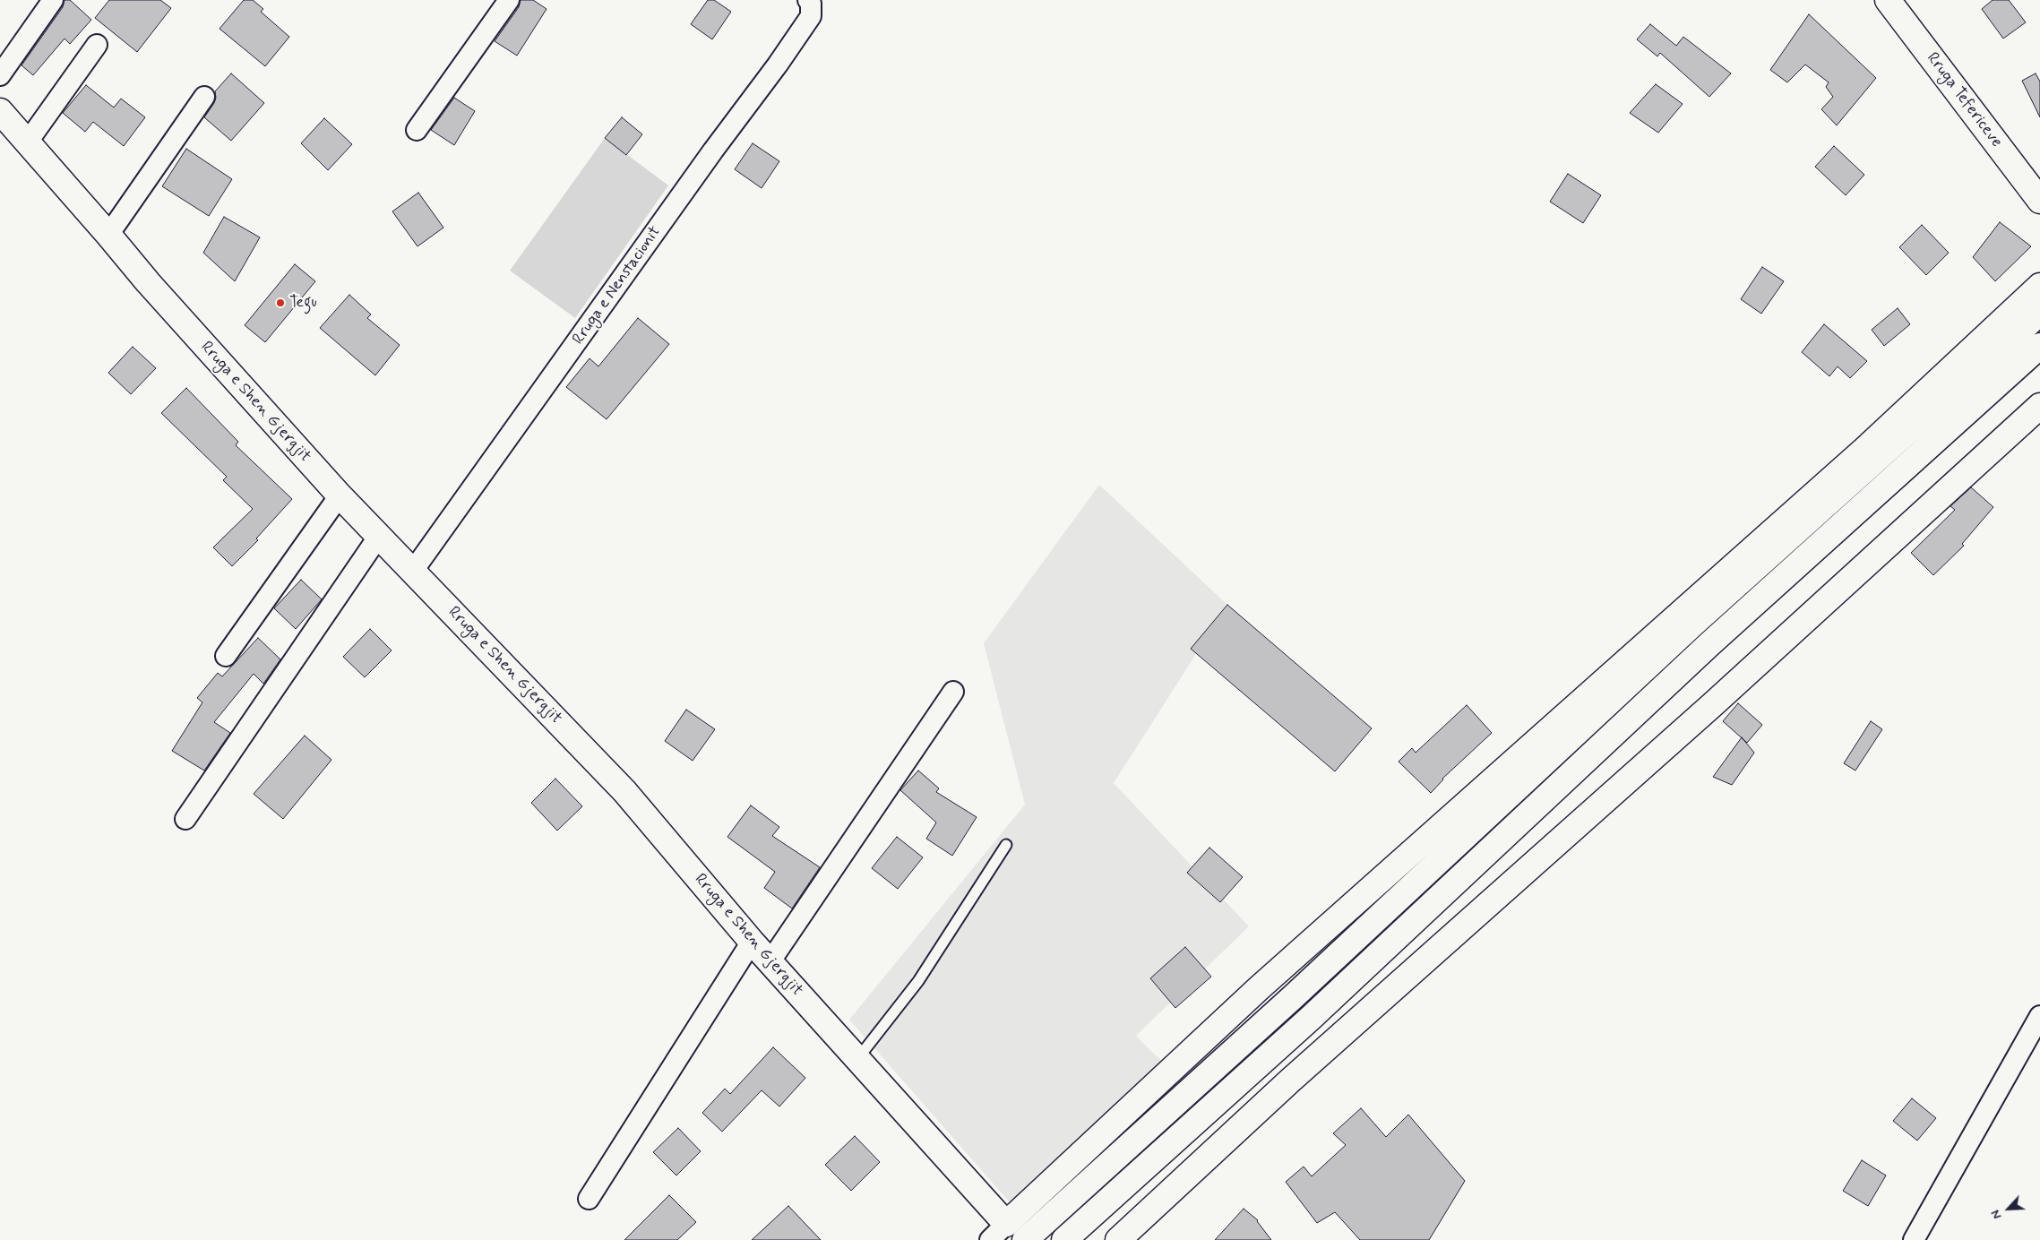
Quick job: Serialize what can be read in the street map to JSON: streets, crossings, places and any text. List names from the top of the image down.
{
  "streets": {
    "main road": ["Rruga Tefericeve", "Rruga e Shen Gjergjit"],
    "street": ["Rruga e Nenstacionit"]
  },
  "crossings": [
    ["Rruga e Nenstacionit", "Rruga e Shen Gjergjit"]
  ],
  "places": ["Tegu"],
  "north": "bottom left"
}
